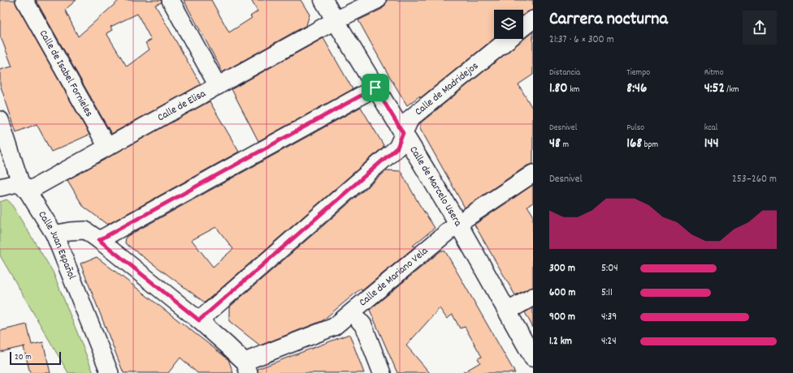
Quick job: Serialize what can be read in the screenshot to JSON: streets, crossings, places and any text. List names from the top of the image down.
{
  "streets": {
    "main road": ["Calle de Marcelo Usera"],
    "street": [
      "Calle de Isabel Fornieles",
      "Calle de Madridejos",
      "Calle de Elisa",
      "Calle Juan Español",
      "Calle de Mariano Vela"
    ]
  },
  "crossings": [
    ["Calle de Isabel Fornieles", "Calle de Elisa"],
    ["Calle de Madridejos", "Calle de Marcelo Usera"],
    ["Calle de Elisa", "Calle de Marcelo Usera"],
    ["Calle de Elisa", "Calle Juan Español"],
    ["Calle de Marcelo Usera", "Calle de Mariano Vela"]
  ],
  "scale_bar": "20 m",
  "page": {
    "heading": ["Carrera nocturna", "21:37 · 6 × 300 m"],
    "stats": [
      ["Distancia", "1.80 km"],
      ["Tiempo", "8:46"],
      ["Ritmo", "4:52 /km"],
      ["Desnivel", "48 m"],
      ["Pulso", "168 bpm"],
      ["kcal", "144"]
    ],
    "chart": ["Desnivel", "253–260 m"],
    "list": [
      {
        "name": "300 m",
        "note": "5:04"
      },
      {
        "name": "600 m",
        "note": "5:11"
      },
      {
        "name": "900 m",
        "note": "4:39"
      },
      {
        "name": "1.2 km",
        "note": "4:24"
      }
    ],
    "scale": "20 m"
  }
}
